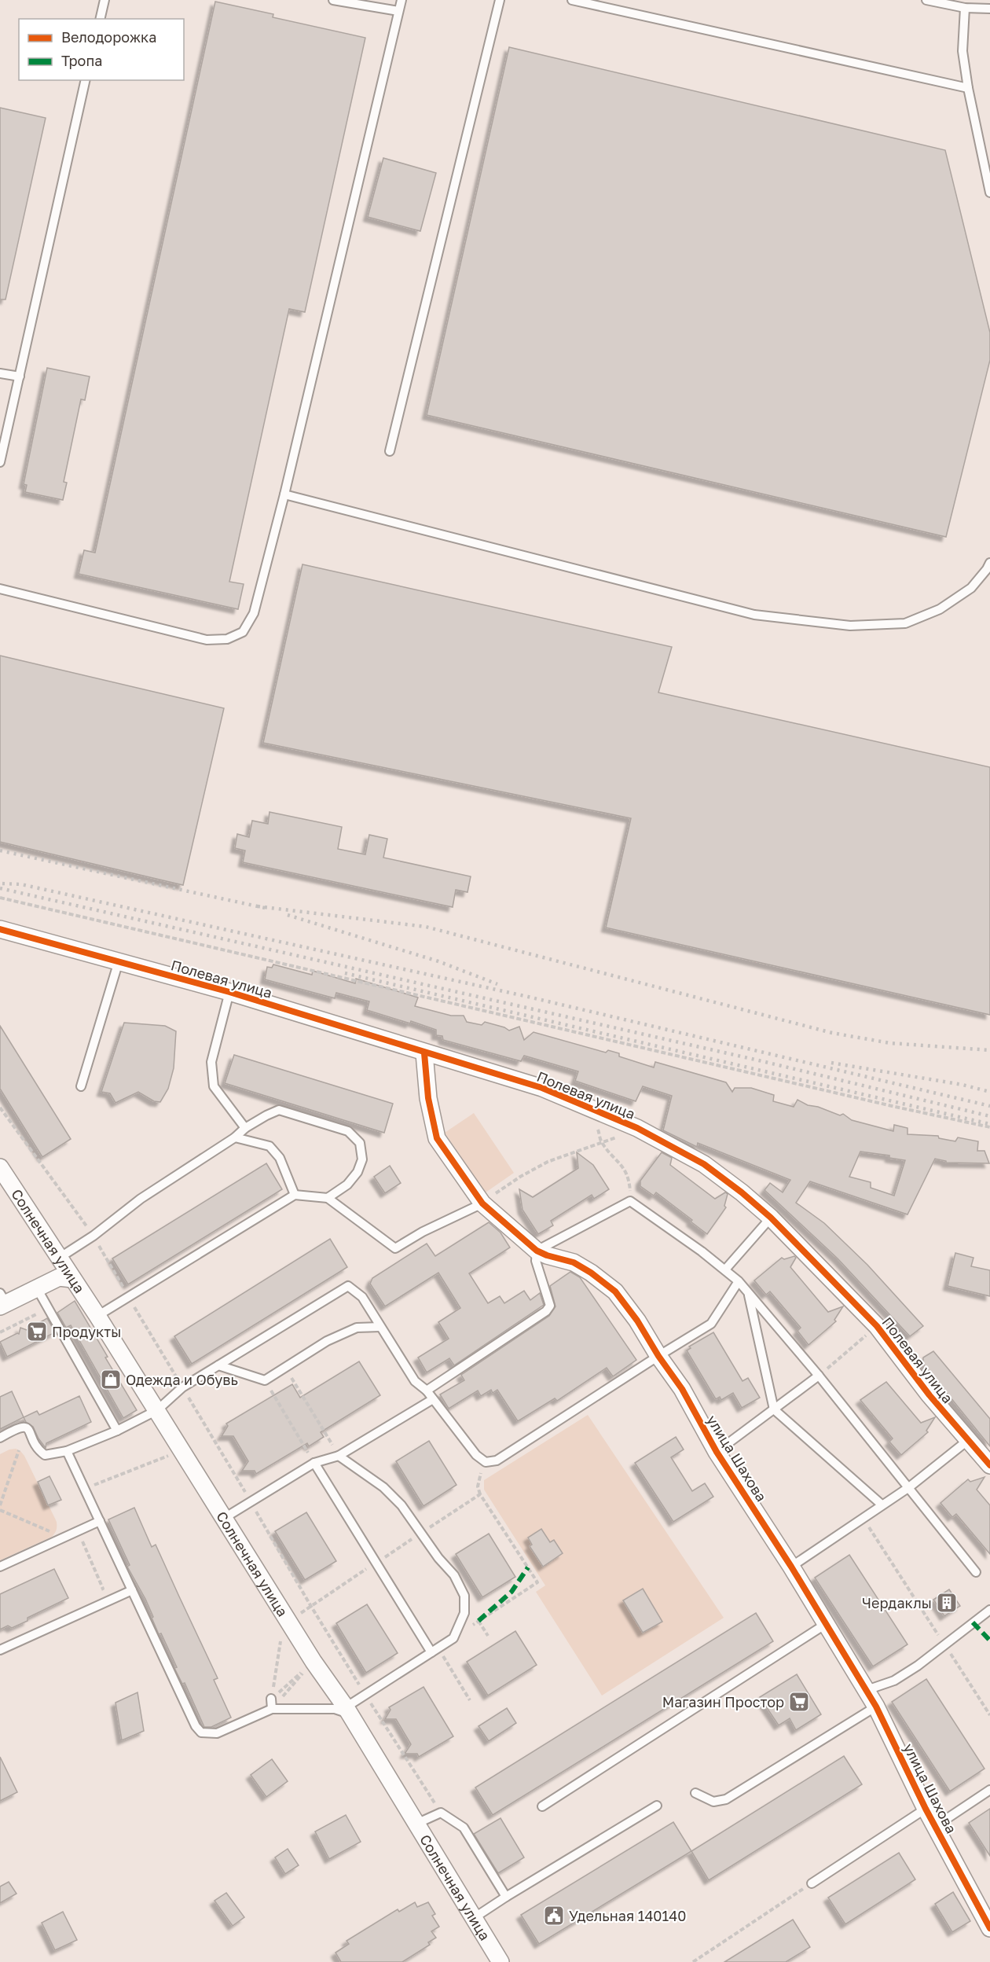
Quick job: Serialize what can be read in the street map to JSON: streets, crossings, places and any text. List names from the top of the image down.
{
  "streets": {
    "street": ["Полевая улица", "Солнечная улица", "улица Шахова"]
  },
  "crossings": [
    ["Полевая улица", "улица Шахова"]
  ],
  "places": {
    "supermarket": ["Продукты", "Магазин Простор"],
    "shop": ["Одежда и Обувь"],
    "building": ["Чердаклы"],
    "public building": ["Удельная 140140"]
  },
  "legend": ["Велодорожка", "Тропа"]
}
